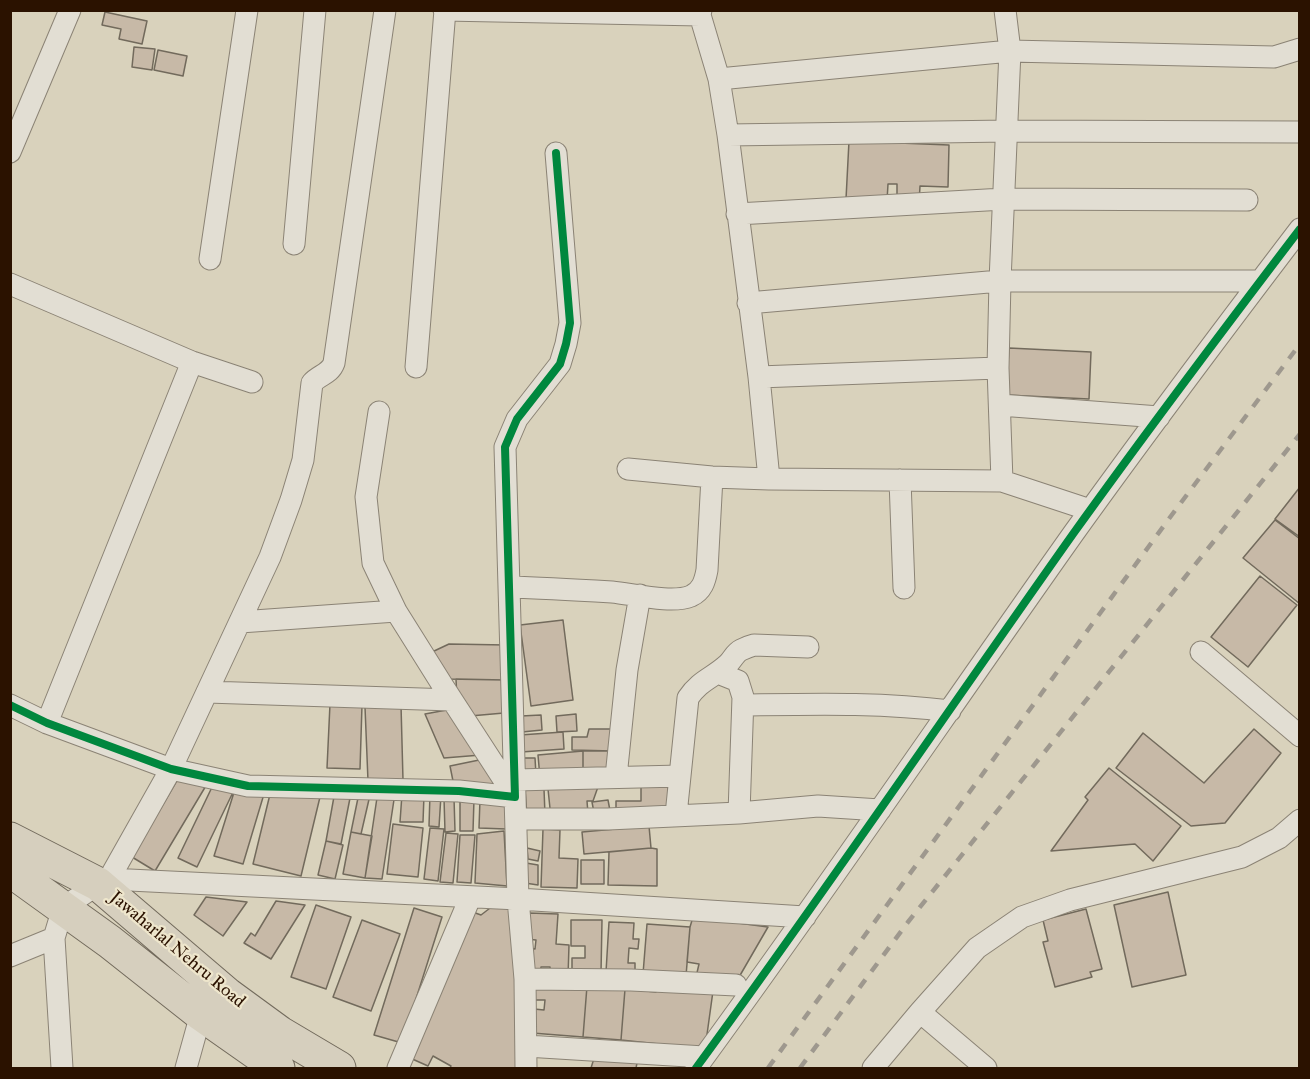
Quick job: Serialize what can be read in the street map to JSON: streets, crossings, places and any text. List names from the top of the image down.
{
  "streets": {
    "highway": ["Jawaharlal Nehru Road"]
  }
}
